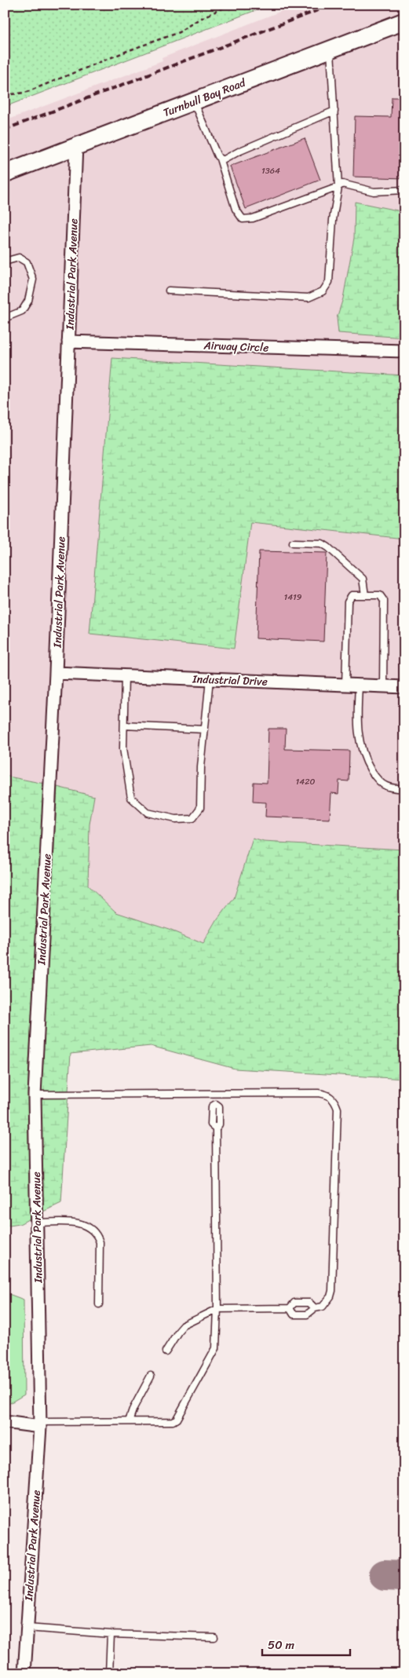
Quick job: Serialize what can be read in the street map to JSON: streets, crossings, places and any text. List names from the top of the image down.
{
  "streets": {
    "street": [
      "Turnbull Bay Road",
      "Industrial Park Avenue",
      "Airway Circle",
      "Industrial Drive"
    ]
  },
  "crossings": [
    ["Turnbull Bay Road", "Industrial Park Avenue"],
    ["Industrial Park Avenue", "Airway Circle"],
    ["Industrial Park Avenue", "Industrial Drive"]
  ],
  "house_numbers": ["1364", "1419", "1420"],
  "scale_bar": "50 m"
}
